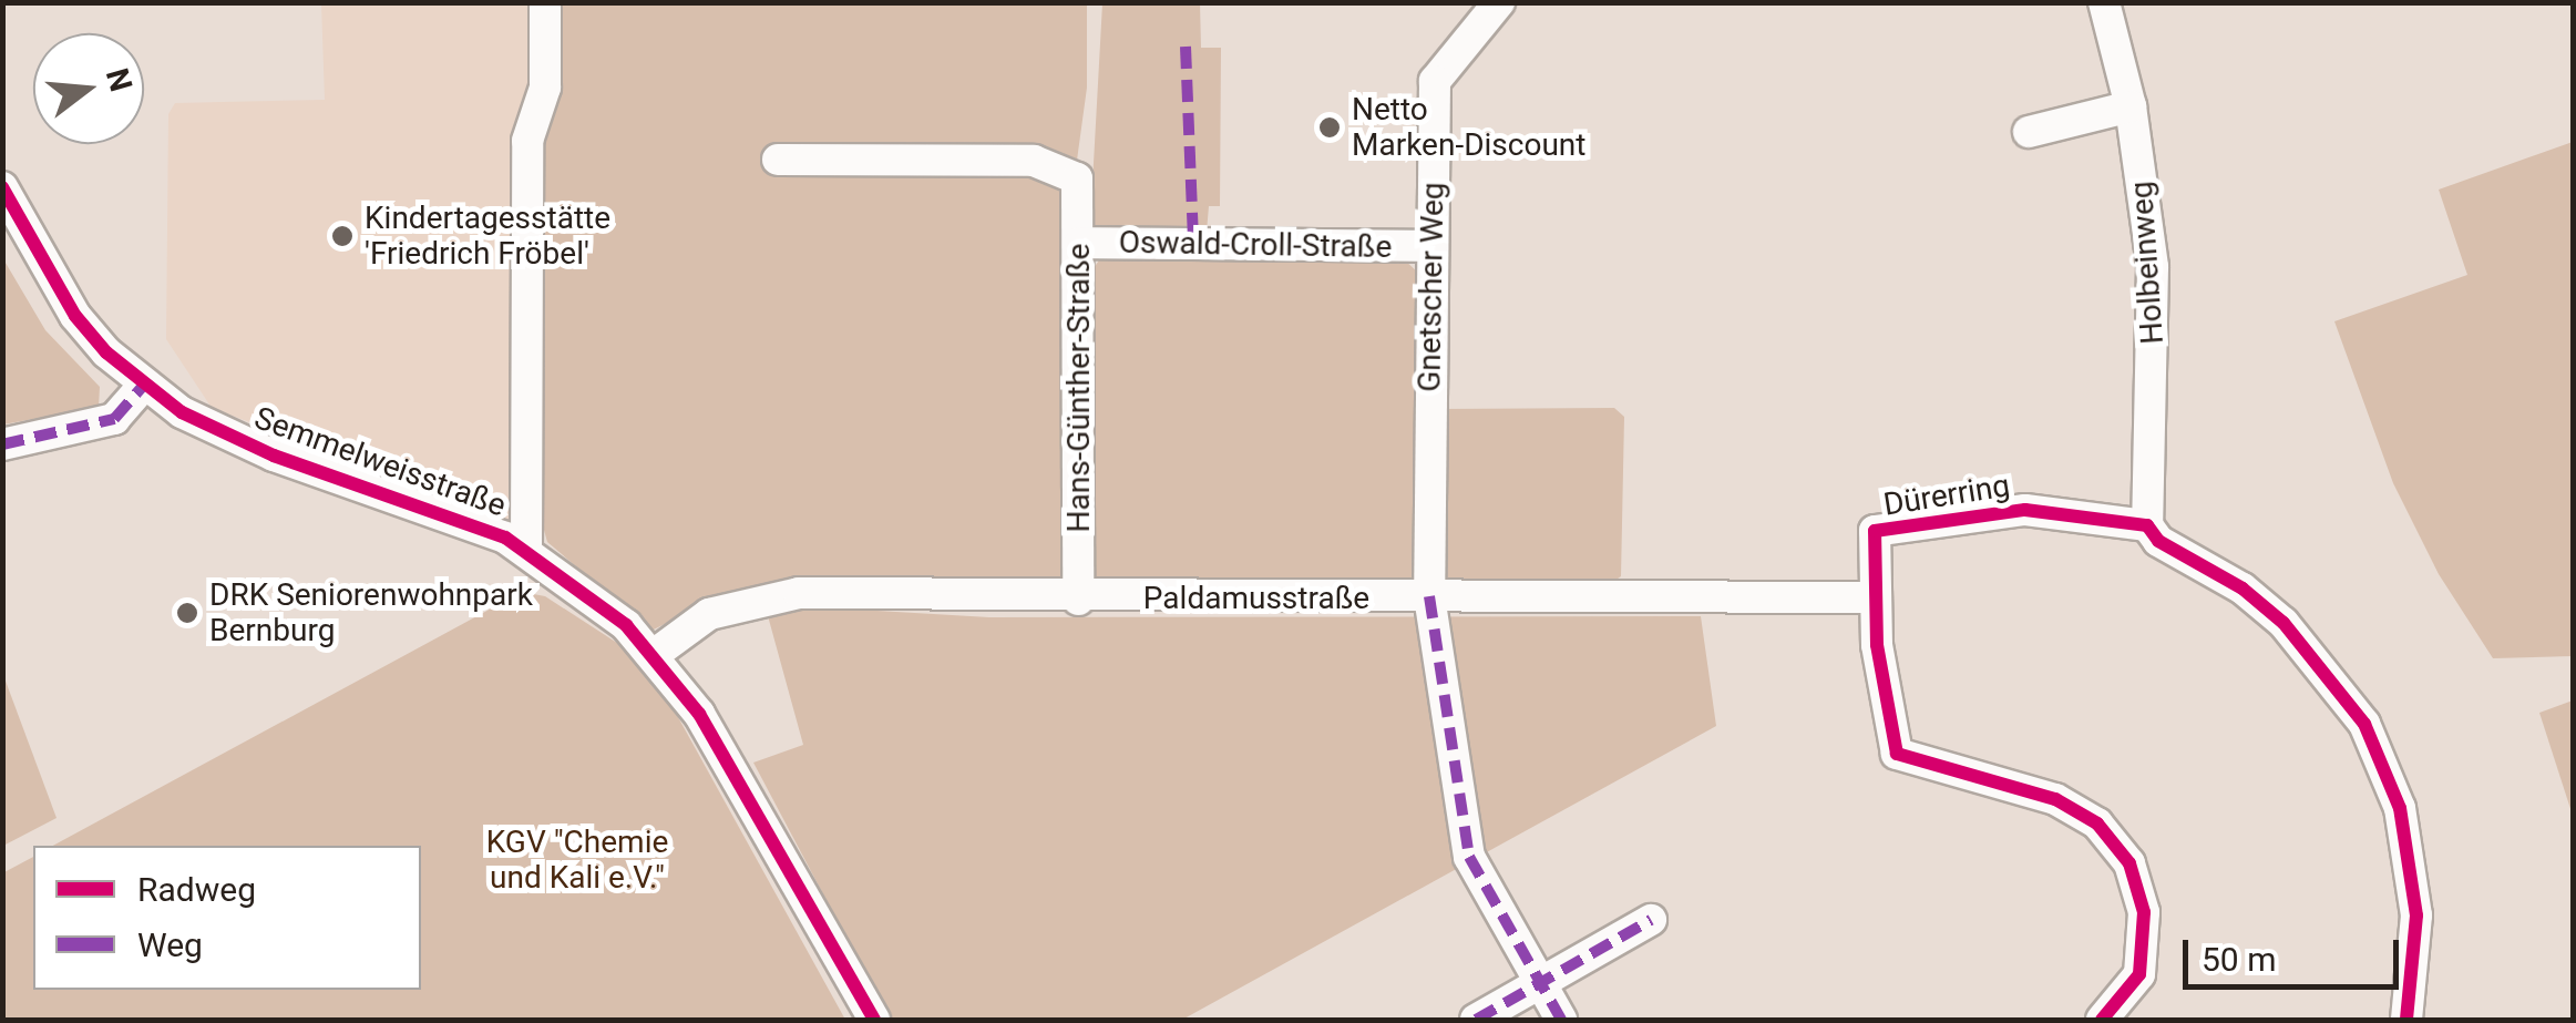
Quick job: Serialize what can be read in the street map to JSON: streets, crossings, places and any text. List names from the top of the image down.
{
  "streets": {
    "street": [
      "Oswald-Croll-Straße",
      "Holbeinweg",
      "Gnetscher Weg",
      "Hans-Günther-Straße",
      "Semmelweisstraße",
      "Dürerring",
      "Paldamusstraße"
    ]
  },
  "crossings": [
    ["Oswald-Croll-Straße", "Gnetscher Weg"],
    ["Oswald-Croll-Straße", "Hans-Günther-Straße"],
    ["Holbeinweg", "Dürerring"],
    ["Gnetscher Weg", "Paldamusstraße"],
    ["Hans-Günther-Straße", "Paldamusstraße"],
    ["Semmelweisstraße", "Paldamusstraße"],
    ["Dürerring", "Paldamusstraße"]
  ],
  "parks": ["KGV \"Chemie und Kali e.V.\""],
  "places": ["Netto Marken-Discount", "Kindertagesstätte 'Friedrich Fröbel'", "DRK Seniorenwohnpark Bernburg"],
  "legend": ["Radweg", "Weg"],
  "scale_bar": "50 m",
  "north": "right"
}
